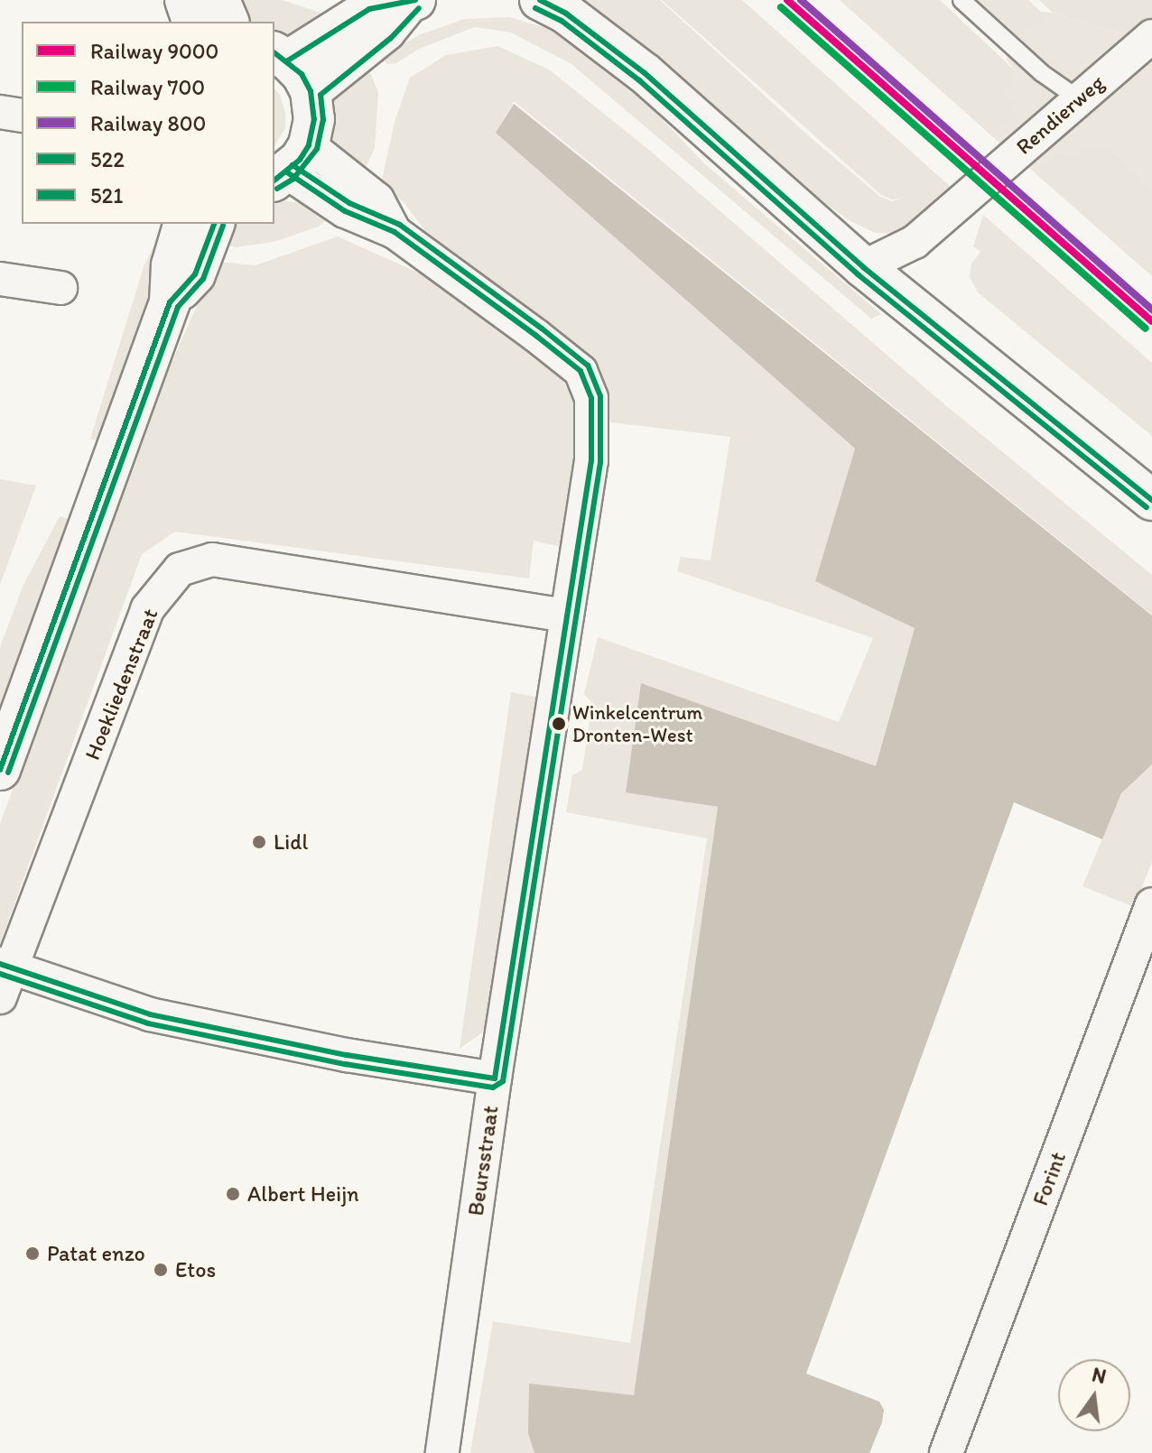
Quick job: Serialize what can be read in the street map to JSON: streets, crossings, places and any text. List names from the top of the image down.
{
  "streets": {
    "street": [
      "Rendierweg",
      "Hoekliedenstraat",
      "Beursstraat",
      "Forint"
    ]
  },
  "crossings": [
    ["Hoekliedenstraat", "Beursstraat"]
  ],
  "places": [
    "Winkelcentrum Dronten-West",
    "Lidl",
    "Albert Heijn",
    "Patat enzo",
    "Etos"
  ],
  "lines": [
    "rail line 9000",
    "rail line 800",
    "transit line 522",
    "rail line 700",
    "transit line 521"
  ],
  "legend": [
    "Railway 9000",
    "Railway 700",
    "Railway 800",
    "522",
    "521"
  ],
  "north": "top"
}
